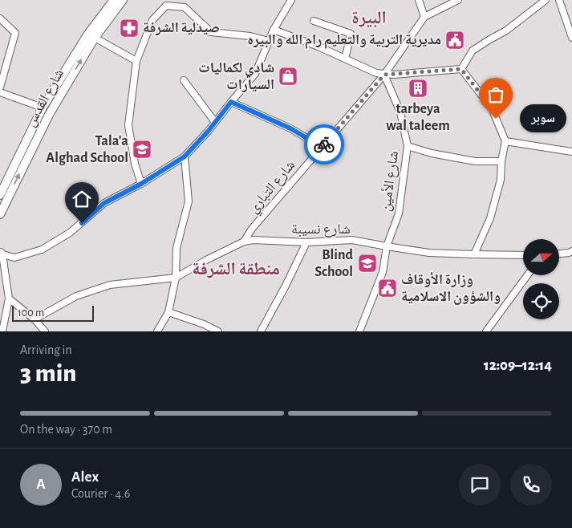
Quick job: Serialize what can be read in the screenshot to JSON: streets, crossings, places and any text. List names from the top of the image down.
{
  "streets": {
    "main road": ["شارع القدس"],
    "street": ["شارع الأمين", "شارع التباري", "شارع نسيبة"]
  },
  "crossings": [
    ["شارع الأمين", "شارع التباري"],
    ["شارع الأمين", "شارع نسيبة"],
    ["شارع التباري", "شارع نسيبة"]
  ],
  "districts": ["البيرة", "منطقة الشرفة"],
  "places": {
    "pharmacy": ["صيدلية الشرفة"],
    "public building": ["مديرية التربية والتعليم رام الله والبيره", "وزارة الأوقاف والشؤون الاسلامية"],
    "shop": ["شادي لكماليات السيارات"],
    "building": ["tarbeya wal taleem"],
    "other": ["سوبر"],
    "school or university": ["Tala'a Alghad School", "Blind School"]
  },
  "scale_bar": "100 m",
  "north": "right",
  "page": {
    "bubble": "سوبر",
    "scale": "100 m",
    "heading": ["3 min", "Arriving in", "12:09–12:14"],
    "panel": ["Alex", "Courier · 4.6"],
    "bar": "On the way · 370 m",
    "round": "A"
  }
}
